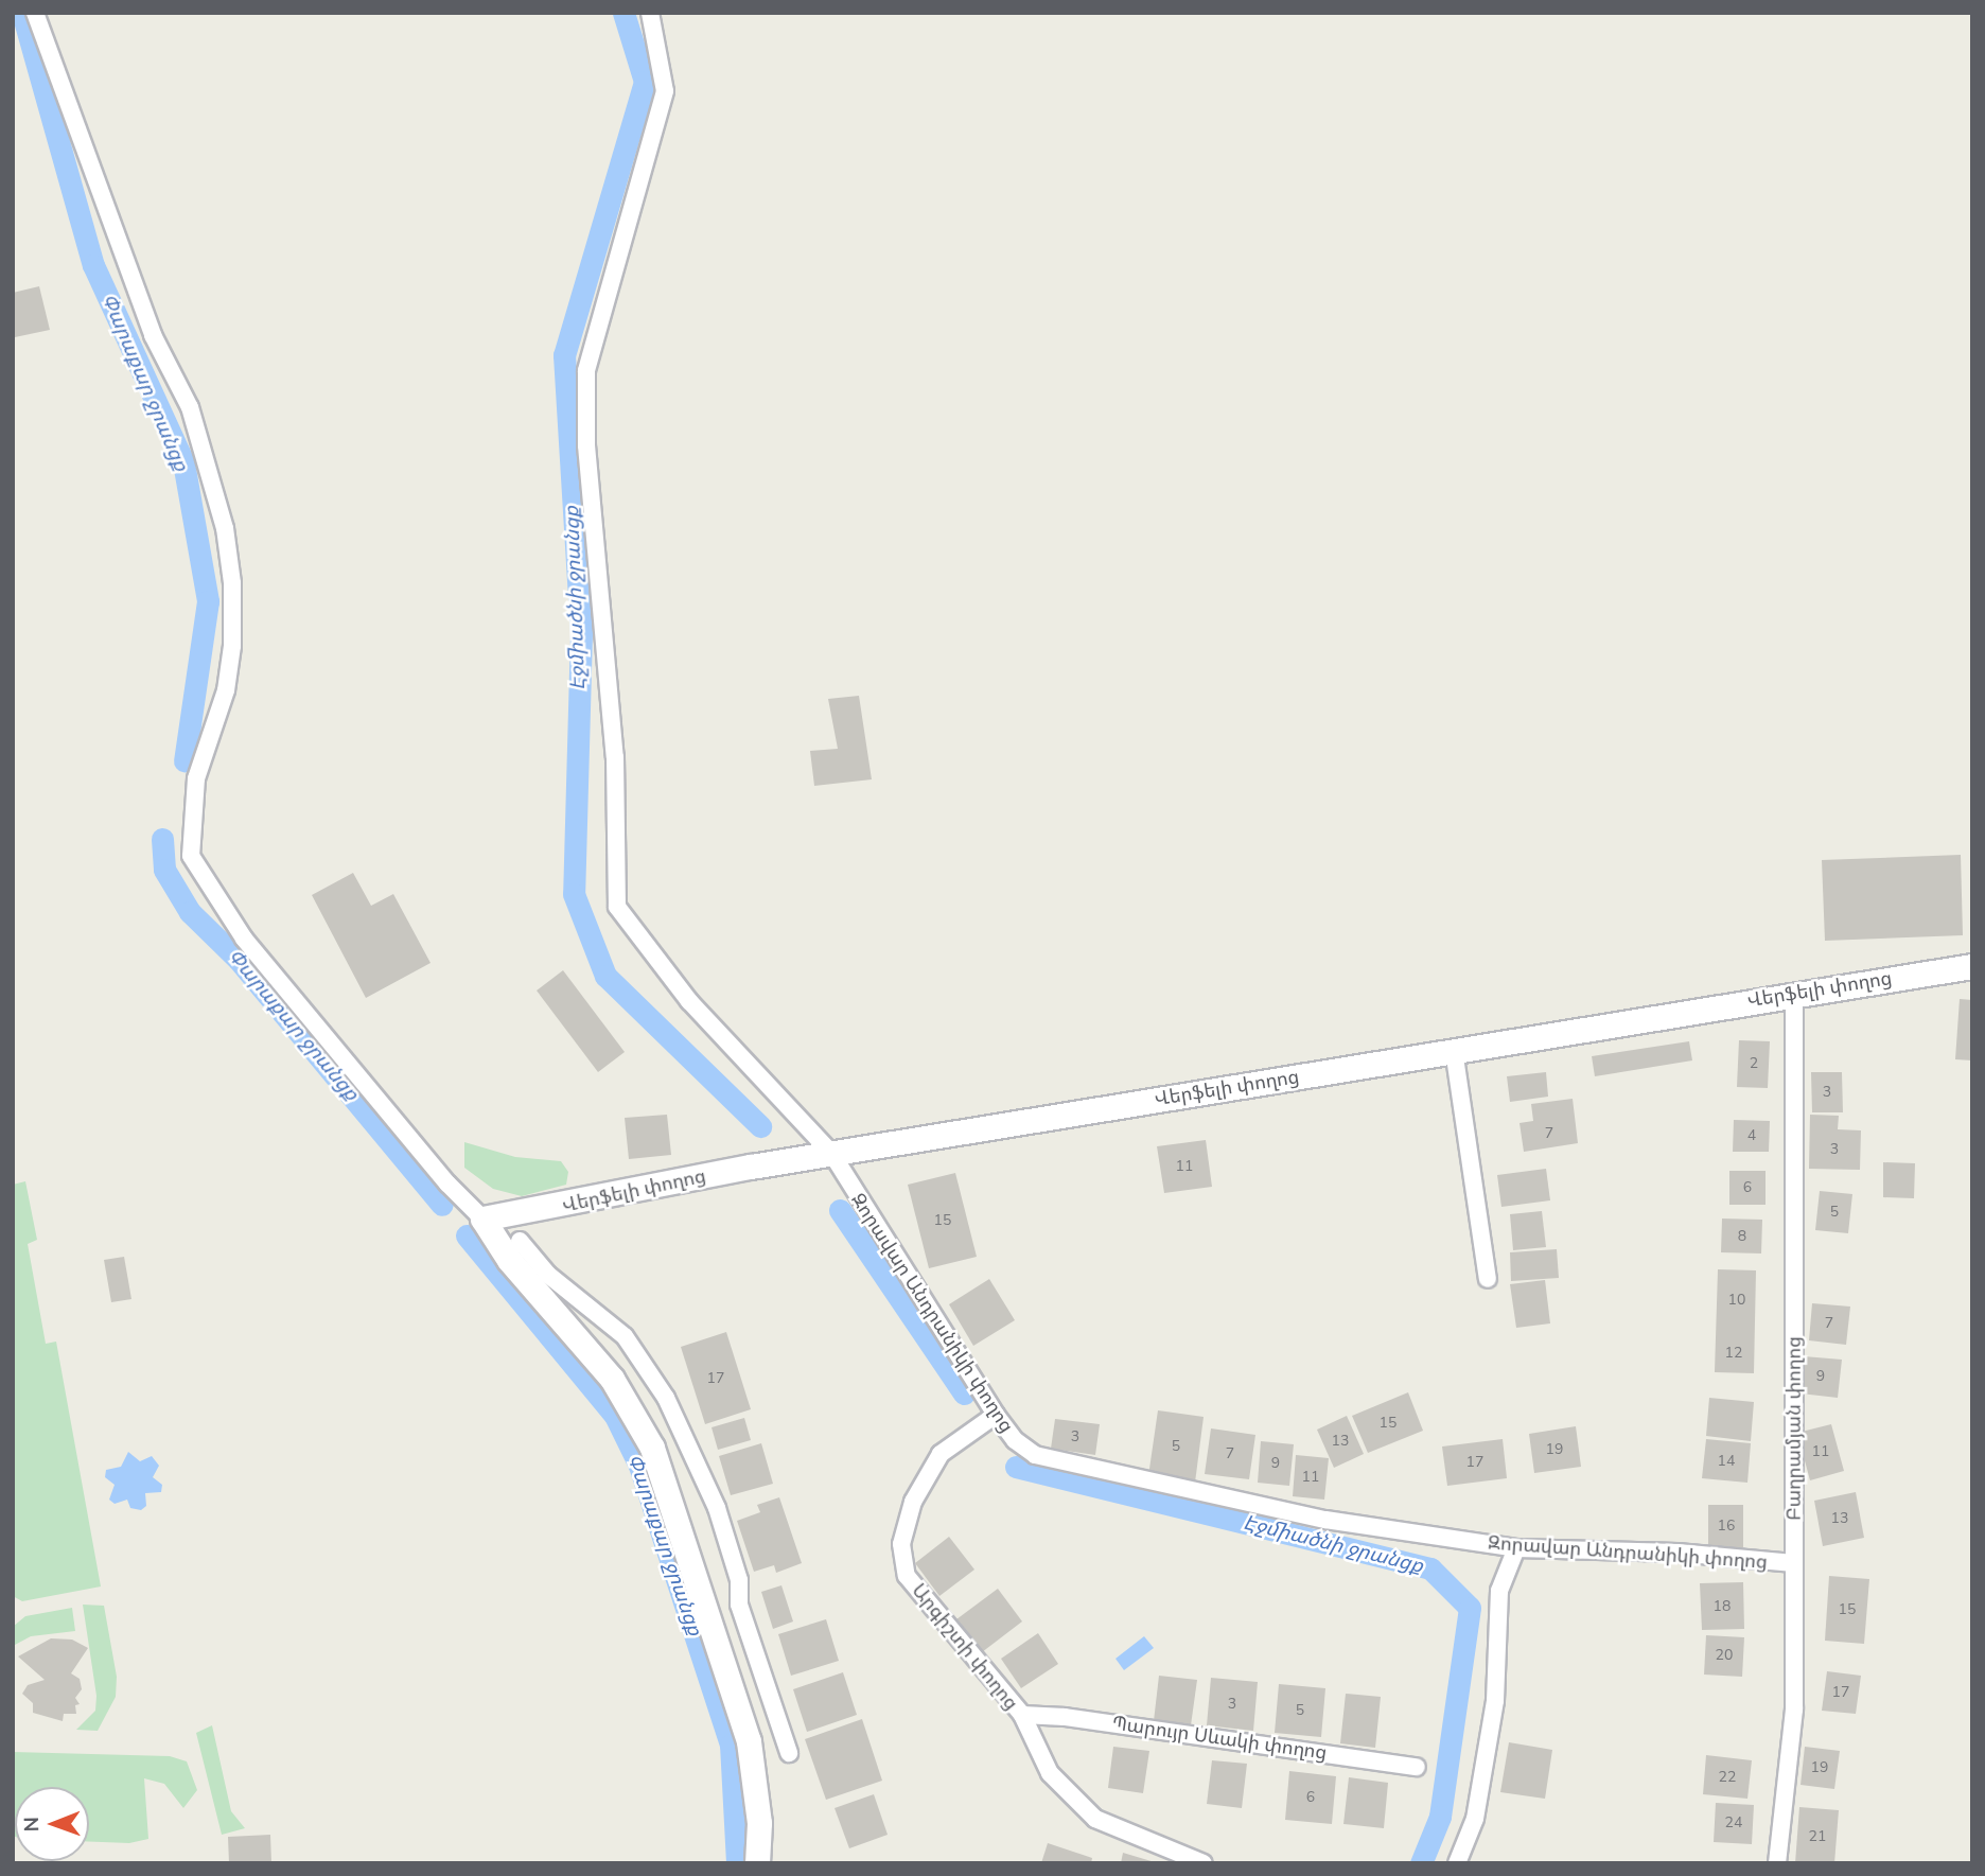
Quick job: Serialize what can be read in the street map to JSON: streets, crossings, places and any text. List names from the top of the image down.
{
  "streets": {
    "street": [
      "Վերֆելի փողոց",
      "Զորավար Անդրանիկի փողոց",
      "Բաղրամյան փողոց",
      "Արգիշտի փողոց",
      "Պարույր Սևակի փողոց"
    ]
  },
  "crossings": [
    ["Վերֆելի փողոց", "Զորավար Անդրանիկի փողոց"],
    ["Վերֆելի փողոց", "Բաղրամյան փողոց"],
    ["Զորավար Անդրանիկի փողոց", "Բաղրամյան փողոց"],
    ["Զորավար Անդրանիկի փողոց", "Արգիշտի փողոց"],
    ["Արգիշտի փողոց", "Պարույր Սևակի փողոց"]
  ],
  "water": ["Փարաքար ջրանցք", "Էջմիածնի ջրանցք"],
  "house_numbers": [
    "2",
    "3",
    "7",
    "4",
    "3",
    "11",
    "6",
    "5",
    "15",
    "8",
    "10",
    "7",
    "12",
    "9",
    "17",
    "15",
    "3",
    "13",
    "5",
    "19",
    "11",
    "7",
    "14",
    "17",
    "9",
    "11",
    "13",
    "16",
    "18",
    "15",
    "20",
    "17",
    "3",
    "5",
    "19",
    "22",
    "6",
    "24",
    "21"
  ],
  "north": "left"
}
